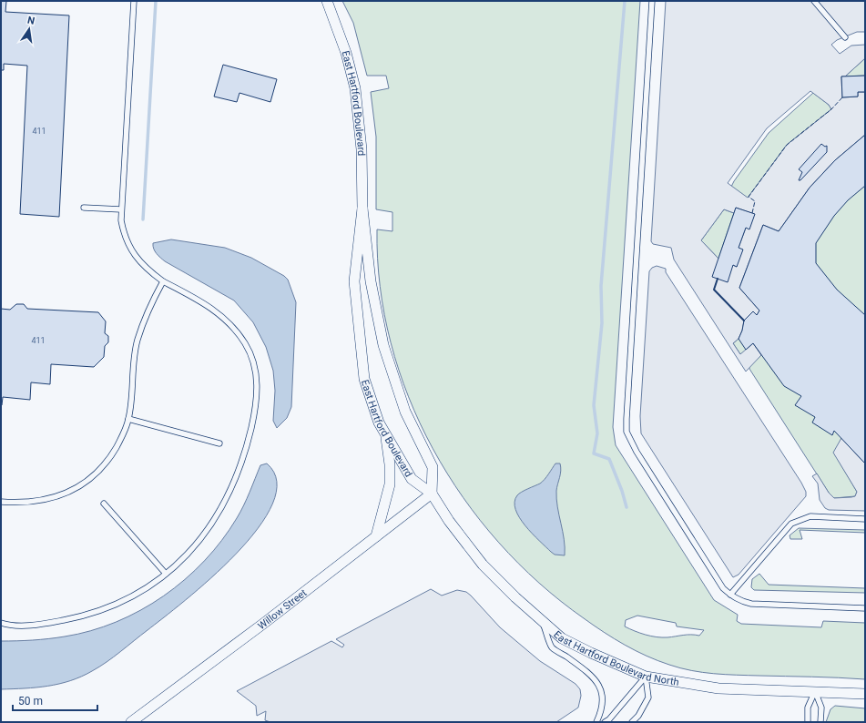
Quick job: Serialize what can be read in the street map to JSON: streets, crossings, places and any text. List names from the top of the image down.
{
  "streets": {
    "street": ["East Hartford Boulevard", "Willow Street", "East Hartford Boulevard North"]
  },
  "crossings": [
    ["East Hartford Boulevard", "Willow Street"],
    ["East Hartford Boulevard", "East Hartford Boulevard North"],
    ["Willow Street", "East Hartford Boulevard North"]
  ],
  "house_numbers": ["411", "411"],
  "scale_bar": "50 m",
  "north": "top"
}
